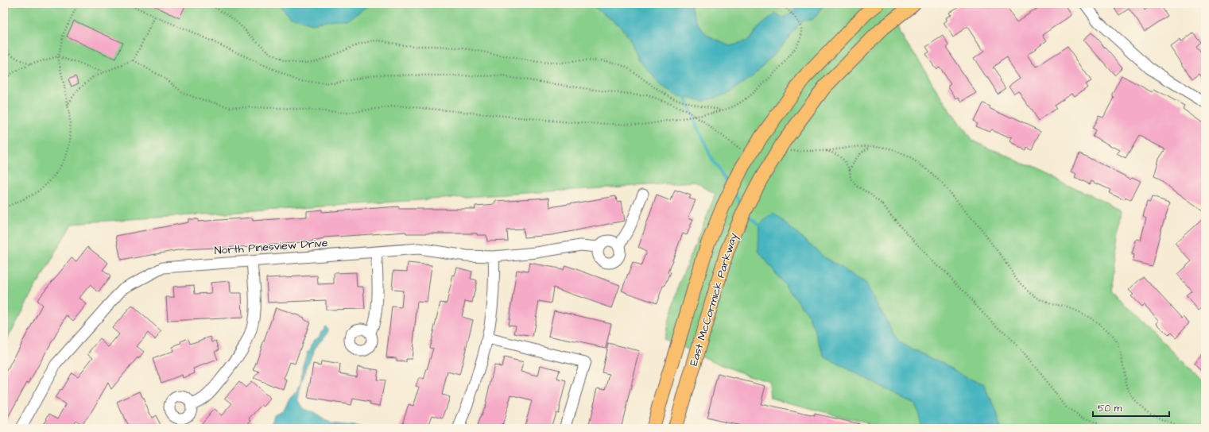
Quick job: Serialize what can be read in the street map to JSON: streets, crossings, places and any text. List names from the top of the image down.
{
  "streets": {
    "main road": ["East McCormick Parkway"],
    "street": ["North Pinesview Drive"]
  },
  "scale_bar": "50 m"
}
